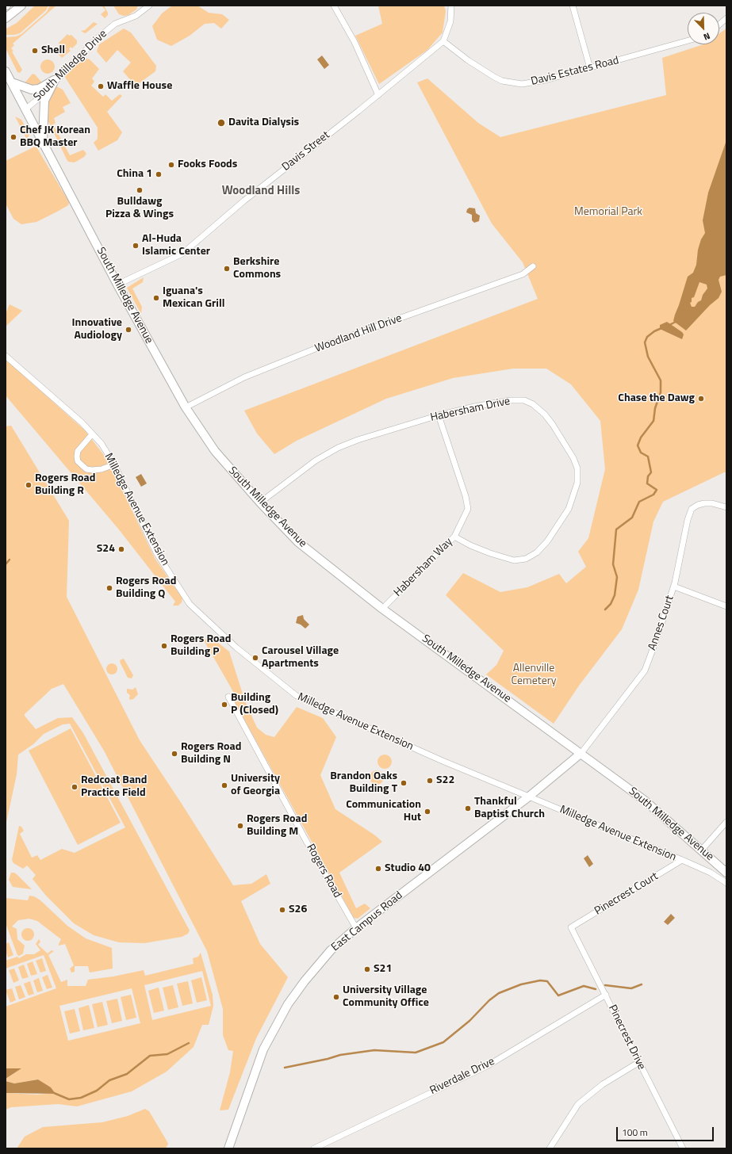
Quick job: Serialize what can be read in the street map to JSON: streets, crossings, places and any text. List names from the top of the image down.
{
  "streets": {
    "main road": ["South Milledge Avenue", "East Campus Road"],
    "street": [
      "South Milledge Drive",
      "Davis Estates Road",
      "Davis Street",
      "Woodland Hill Drive",
      "Habersham Drive",
      "Milledge Avenue Extension",
      "Habersham Way",
      "Annes Court",
      "Rogers Road",
      "Pinecrest Court",
      "Pinecrest Drive",
      "Riverdale Drive"
    ]
  },
  "crossings": [
    ["South Milledge Drive", "South Milledge Avenue"],
    ["Davis Estates Road", "Davis Street"],
    ["Davis Street", "South Milledge Avenue"],
    ["South Milledge Avenue", "Woodland Hill Drive"],
    ["South Milledge Avenue", "Habersham Drive"],
    ["South Milledge Avenue", "Habersham Way"],
    ["South Milledge Avenue", "Annes Court"],
    ["South Milledge Avenue", "East Campus Road"],
    ["Habersham Drive", "Habersham Way"],
    ["Milledge Avenue Extension", "Pinecrest Court"],
    ["Milledge Avenue Extension", "East Campus Road"],
    ["Annes Court", "East Campus Road"],
    ["Rogers Road", "East Campus Road"],
    ["Pinecrest Court", "Pinecrest Drive"],
    ["Pinecrest Drive", "Riverdale Drive"]
  ],
  "districts": ["Woodland Hills"],
  "parks": ["Memorial Park", "Allenville Cemetery"],
  "places": [
    "Shell",
    "Waffle House",
    "Davita Dialysis",
    "Chef JK Korean BBQ Master",
    "Fooks Foods",
    "China 1",
    "Bulldawg Pizza & Wings",
    "Al-Huda Islamic Center",
    "Berkshire Commons",
    "Iguana's Mexican Grill",
    "Innovative Audiology",
    "Chase the Dawg",
    "Rogers Road Building R",
    "S24",
    "Rogers Road Building Q",
    "Rogers Road Building P",
    "Carousel Village Apartments",
    "Building P (Closed)",
    "Rogers Road Building N",
    "S22",
    "Brandon Oaks Building T",
    "University of Georgia",
    "Redcoat Band Practice Field",
    "Thankful Baptist Church",
    "Communication Hut",
    "Rogers Road Building M",
    "Studio 40",
    "S26",
    "S21",
    "University Village Community Office"
  ],
  "scale_bar": "100 m",
  "north": "bottom right"
}
